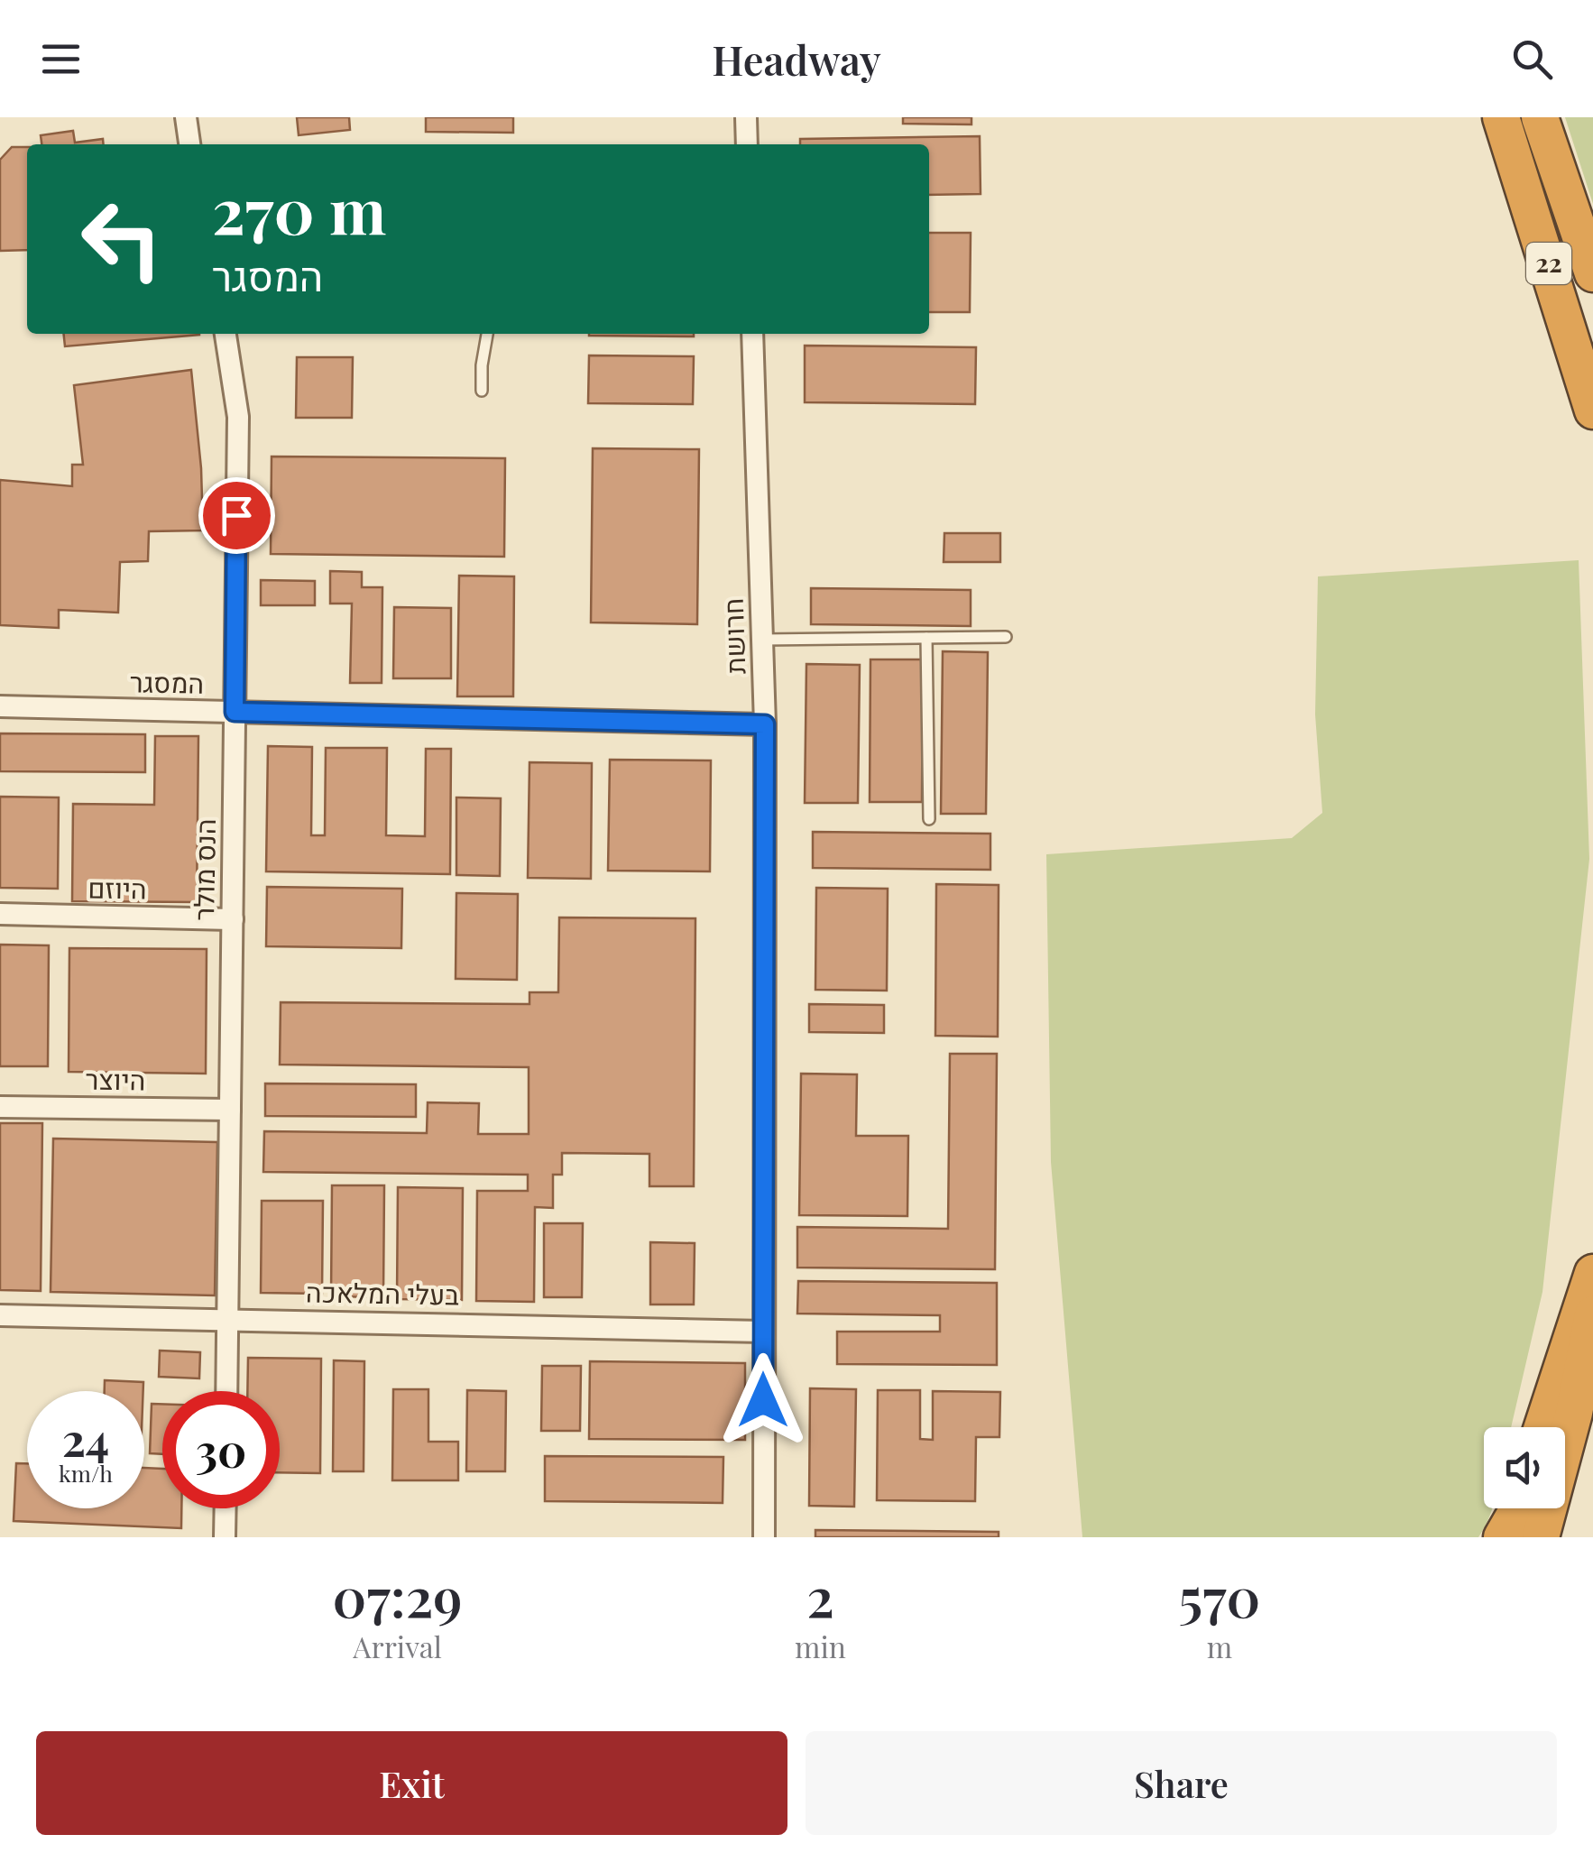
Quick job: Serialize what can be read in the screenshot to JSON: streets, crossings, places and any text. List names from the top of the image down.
{
  "streets": {
    "highway": ["22"],
    "street": [
      "חרושת",
      "המסגר",
      "הנס מולר",
      "היוזם",
      "היוצר",
      "בעלי המלאכה"
    ]
  },
  "crossings": [
    ["חרושת", "המסגר"],
    ["חרושת", "בעלי המלאכה"],
    ["המסגר", "הנס מולר"],
    ["הנס מולר", "היוזם"],
    ["הנס מולר", "היוצר"],
    ["הנס מולר", "בעלי המלאכה"]
  ],
  "page": {
    "header": "Headway",
    "turn": ["270 m", "המסגר"],
    "speed": "24 km/h",
    "limit": "30",
    "eta": [
      "07:29",
      "Arrival",
      "2",
      "min",
      "570",
      "m"
    ],
    "buttons": ["Exit", "Share"]
  }
}
